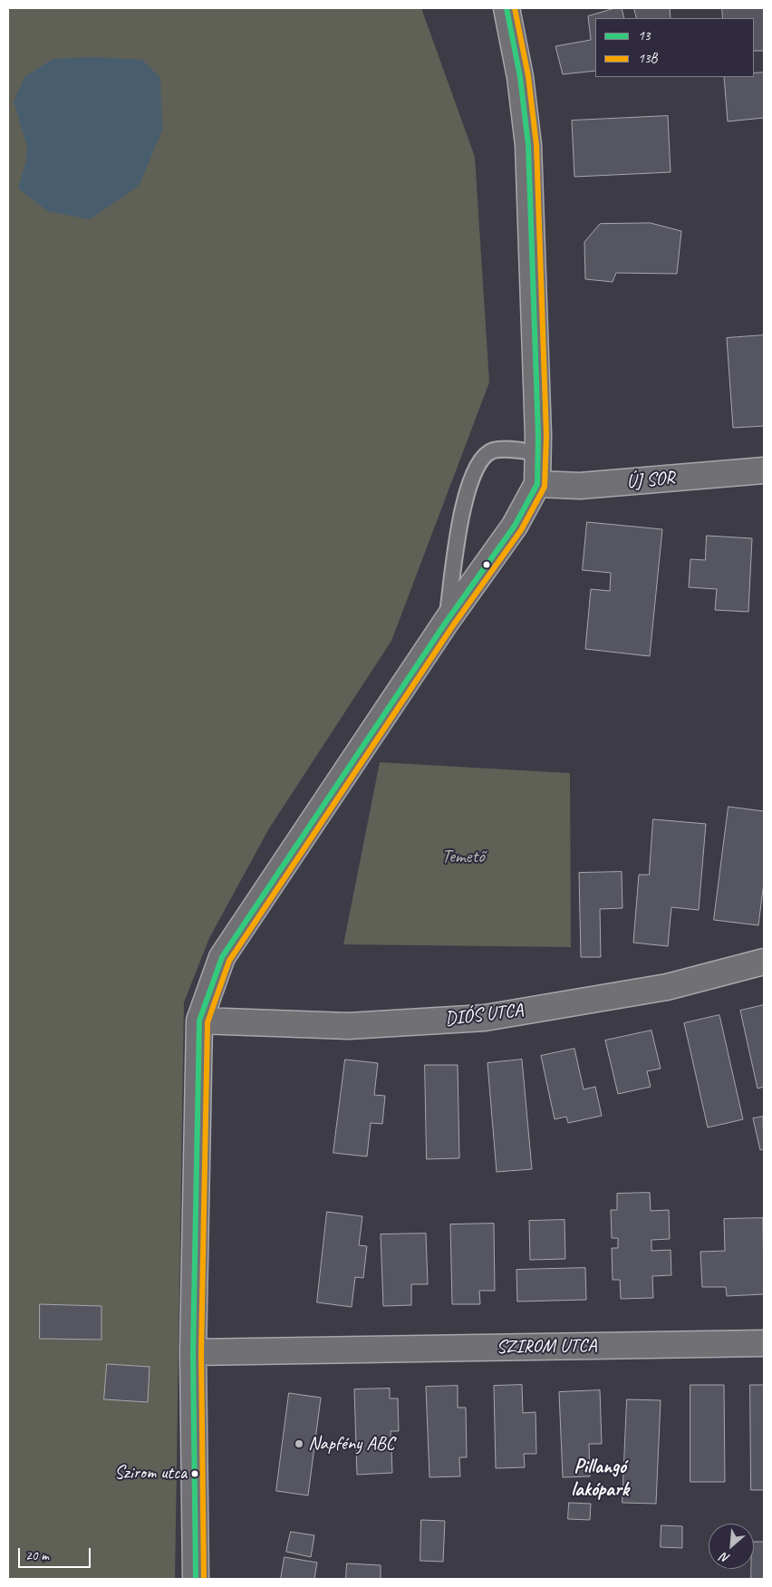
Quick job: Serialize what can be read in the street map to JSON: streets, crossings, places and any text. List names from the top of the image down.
{
  "streets": {
    "street": ["ÚJ SOR", "DIÓS UTCA", "SZIROM UTCA"]
  },
  "districts": ["Pillangó lakópark"],
  "parks": ["Temető"],
  "places": ["Napfény ABC", "Szirom utca"],
  "lines": ["transit line 13", "transit line 13B"],
  "legend": ["13", "13B"],
  "scale_bar": "20 m",
  "north": "bottom left"
}
